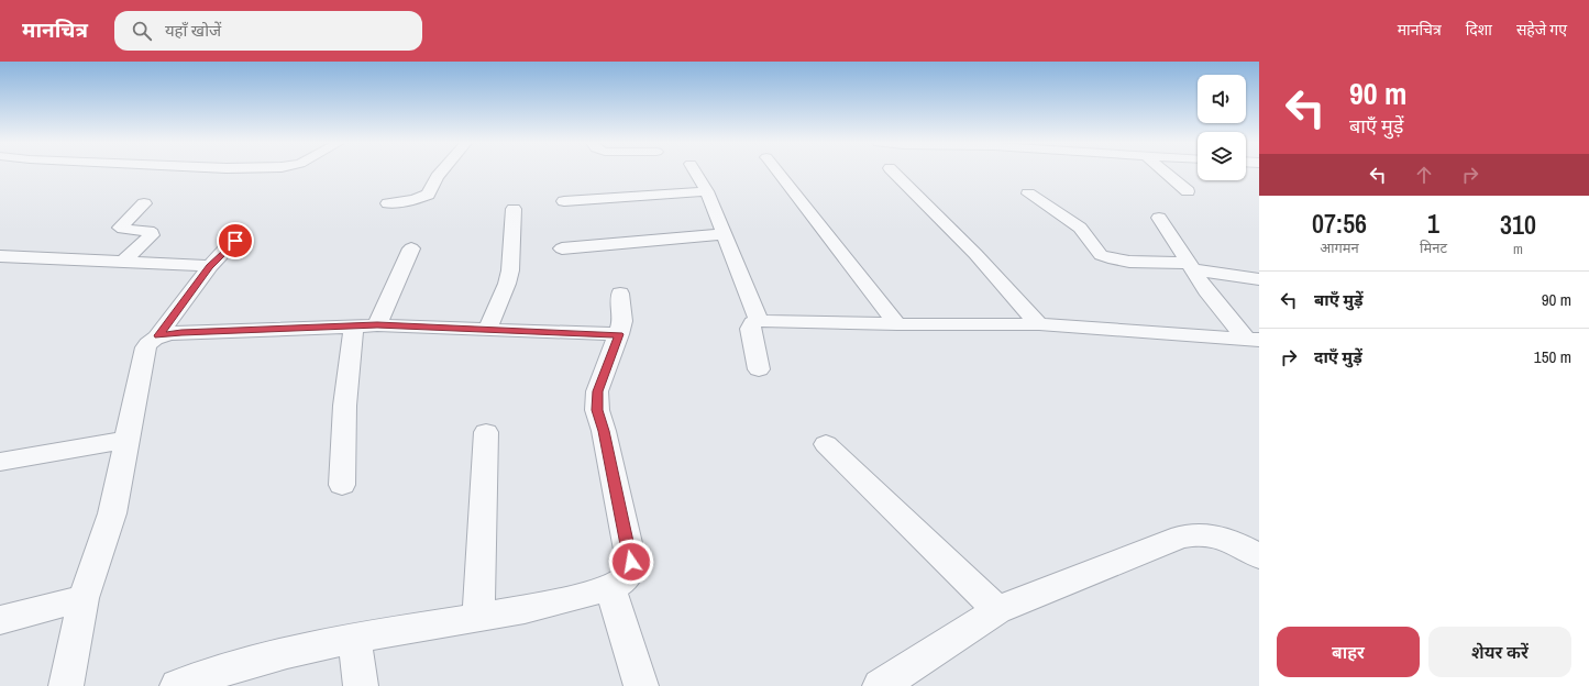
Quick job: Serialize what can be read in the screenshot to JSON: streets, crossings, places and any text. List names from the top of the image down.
{
  "page": {
    "header": "मानचित्र",
    "search": "यहाँ खोजें",
    "nav": ["मानचित्र", "दिशा", "सहेजे गए"],
    "turn": ["90 m", "बाएँ मुड़ें"],
    "eta": [
      "07:56",
      "आगमन",
      "1",
      "मिनट",
      "310",
      "m"
    ],
    "list": [
      {
        "name": "बाएँ मुड़ें",
        "value": "90 m"
      },
      {
        "name": "दाएँ मुड़ें",
        "value": "150 m"
      }
    ],
    "buttons": ["बाहर", "शेयर करें"]
  }
}
